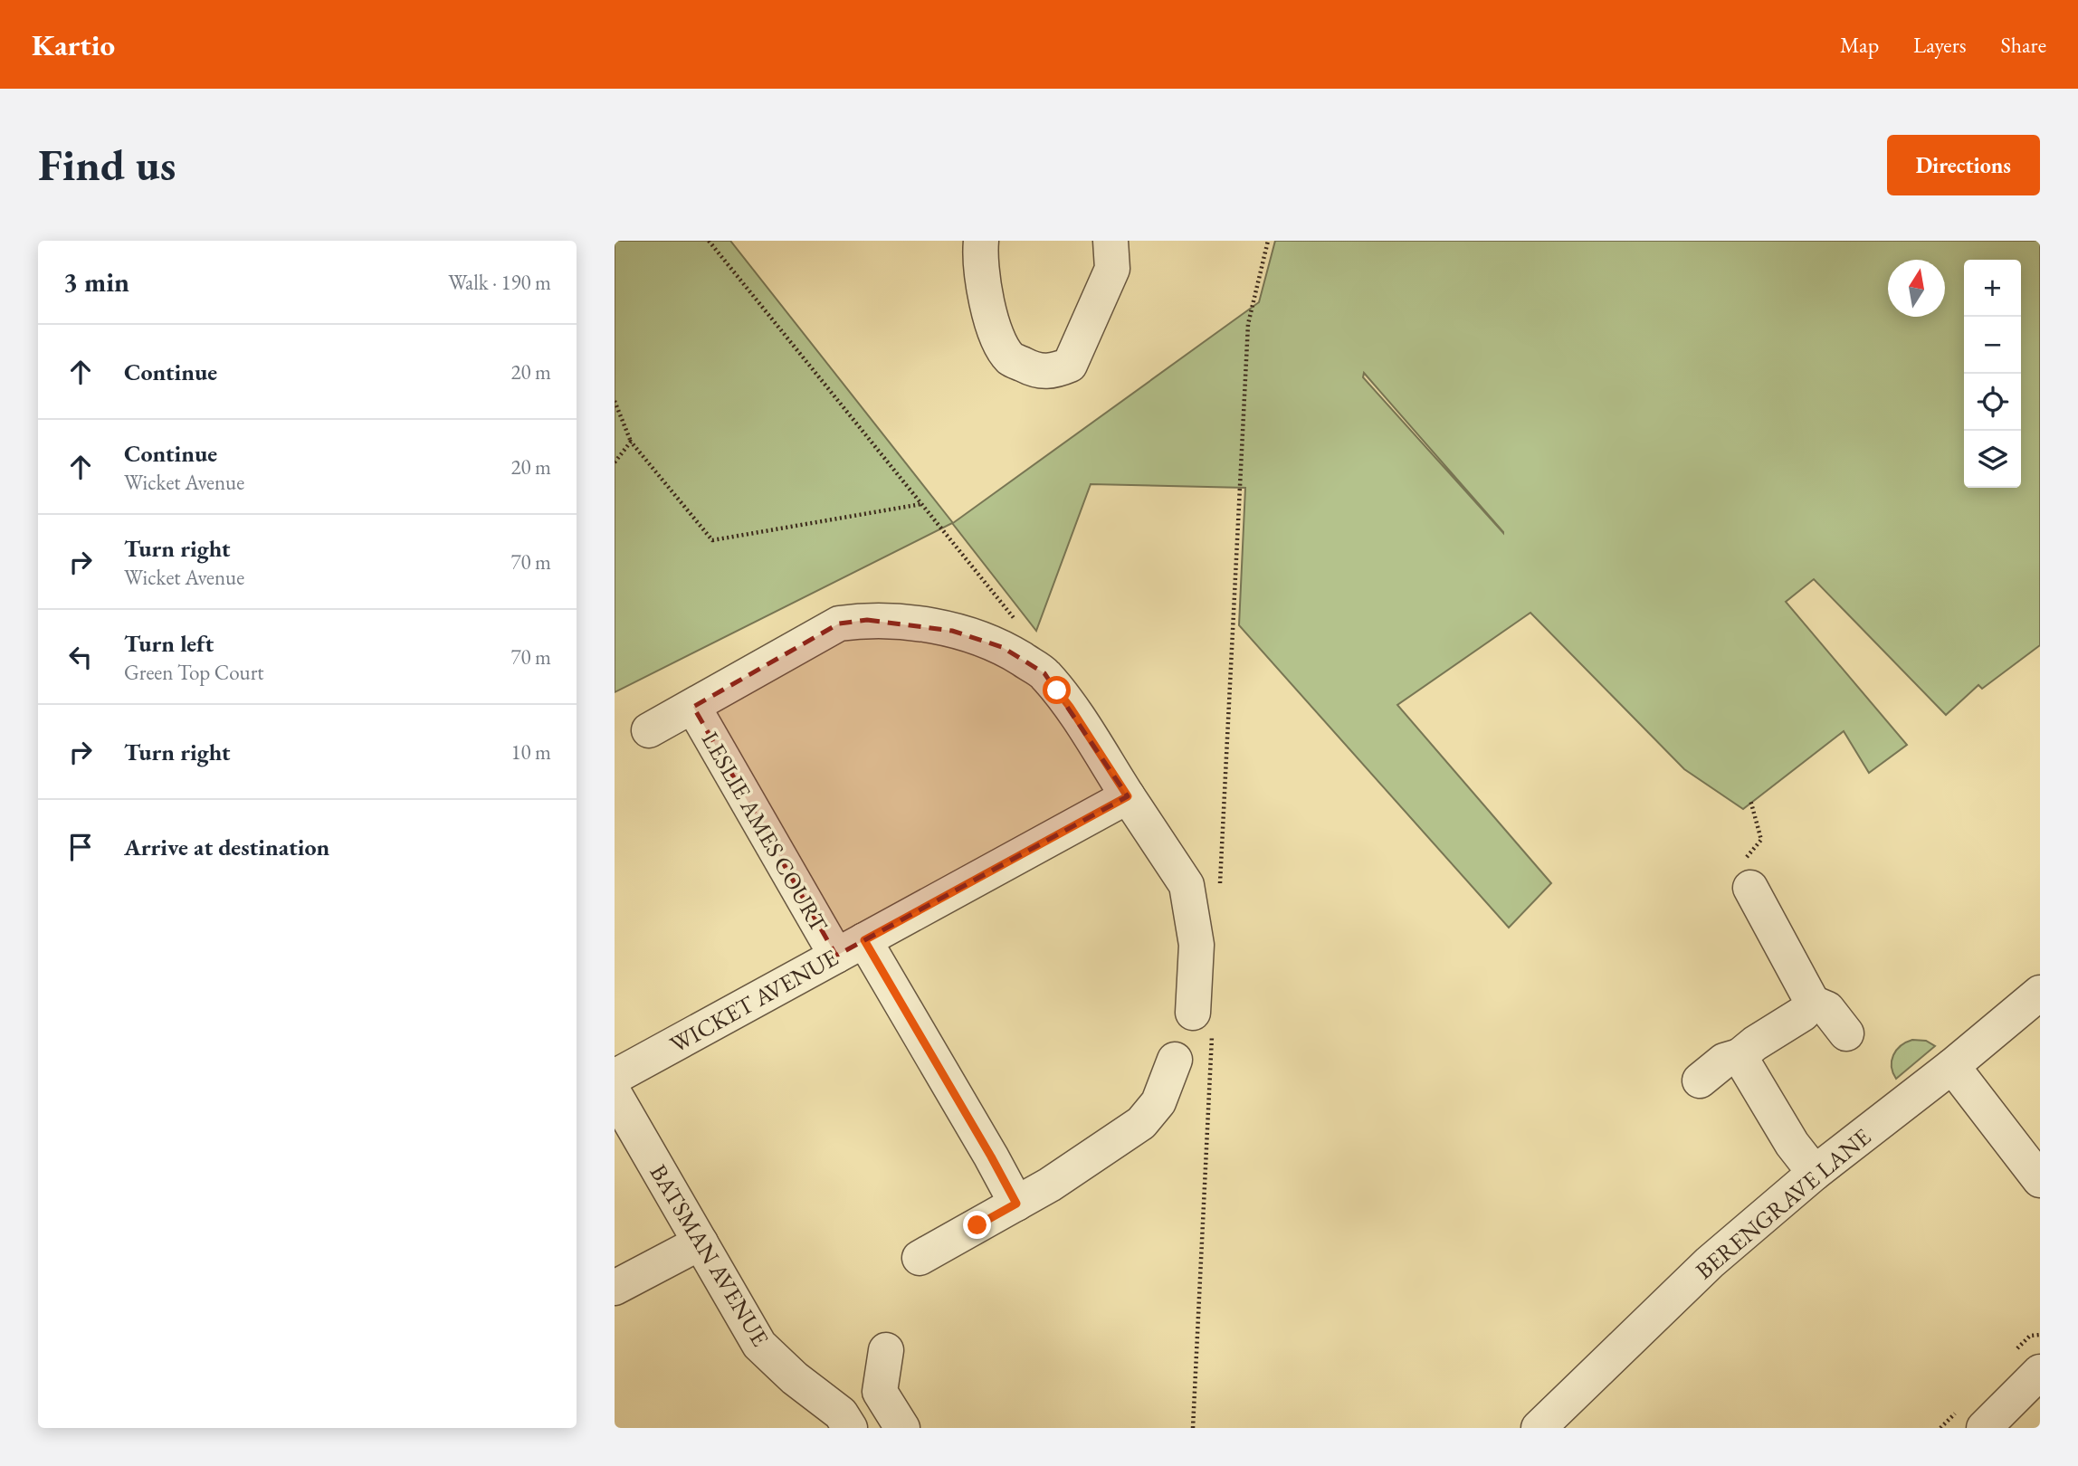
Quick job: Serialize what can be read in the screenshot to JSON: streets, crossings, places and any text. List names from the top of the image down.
{
  "streets": {
    "street": [
      "LESLIE AMES COURT",
      "WICKET AVENUE",
      "BERENGRAVE LANE",
      "BATSMAN AVENUE"
    ]
  },
  "crossings": [
    ["LESLIE AMES COURT", "WICKET AVENUE"]
  ],
  "north": "top",
  "page": {
    "header": "Kartio",
    "nav": ["Map", "Layers", "Share"],
    "buttons": "Directions",
    "title": "Find us",
    "heading": ["3 min", "Walk · 190 m"],
    "map_buttons": ["+", "−"],
    "list": [
      ["Continue", "20 m"],
      ["Continue", "Wicket Avenue", "20 m"],
      ["Turn right", "Wicket Avenue", "70 m"],
      ["Turn left", "Green Top Court", "70 m"],
      ["Turn right", "10 m"],
      "Arrive at destination"
    ]
  }
}
